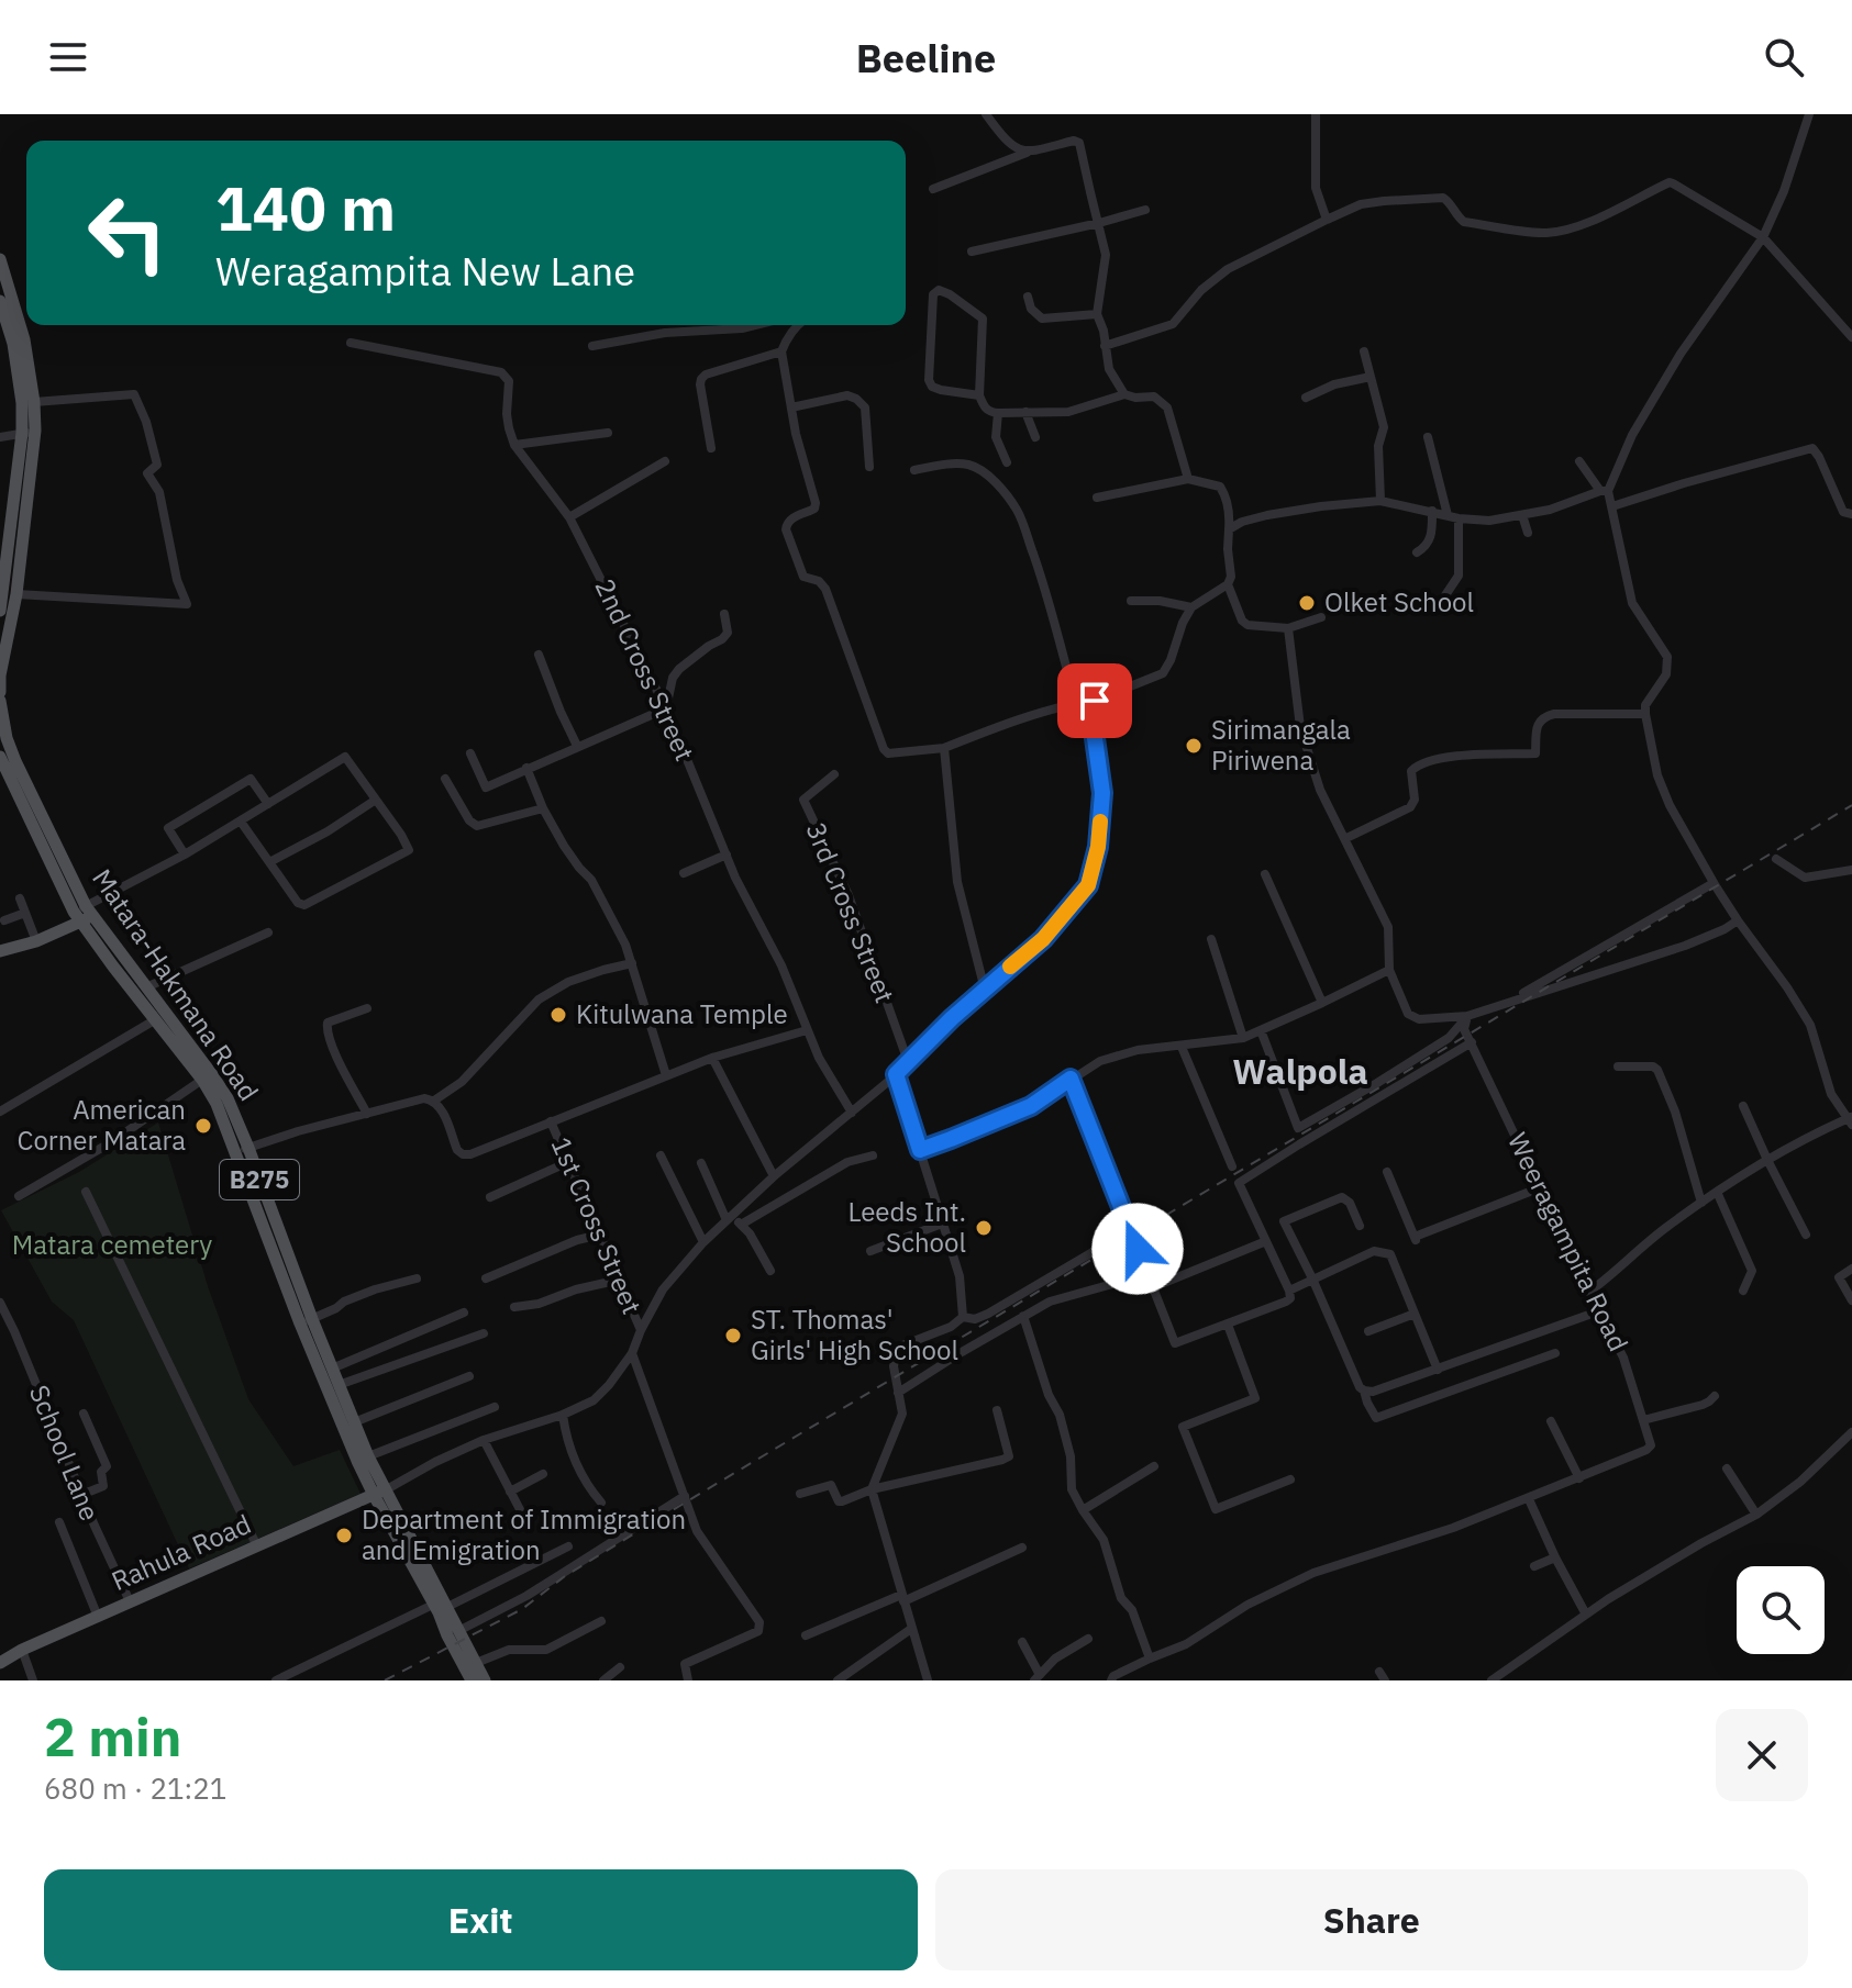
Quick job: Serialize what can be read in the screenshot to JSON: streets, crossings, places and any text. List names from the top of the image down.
{
  "streets": {
    "main road": ["Matara-Hakmana Road", "B275", "Rahula Road"],
    "street": [
      "2nd Cross Street",
      "3rd Cross Street",
      "1st Cross Street",
      "Weeragampita Road",
      "School Lane"
    ]
  },
  "crossings": [
    ["Matara-Hakmana Road", "Rahula Road"],
    ["School Lane", "Rahula Road"]
  ],
  "districts": ["Walpola"],
  "parks": ["Matara cemetery"],
  "places": [
    "Olket School",
    "Sirimangala Piriwena",
    "Kitulwana Temple",
    "American Corner Matara",
    "Leeds Int. School",
    "ST. Thomas' Girls' High School",
    "Department of Immigration and Emigration"
  ],
  "page": {
    "header": "Beeline",
    "turn": ["140 m", "Weragampita New Lane"],
    "heading": ["2 min", "680 m · 21:21"],
    "buttons": ["Exit", "Share"]
  }
}
